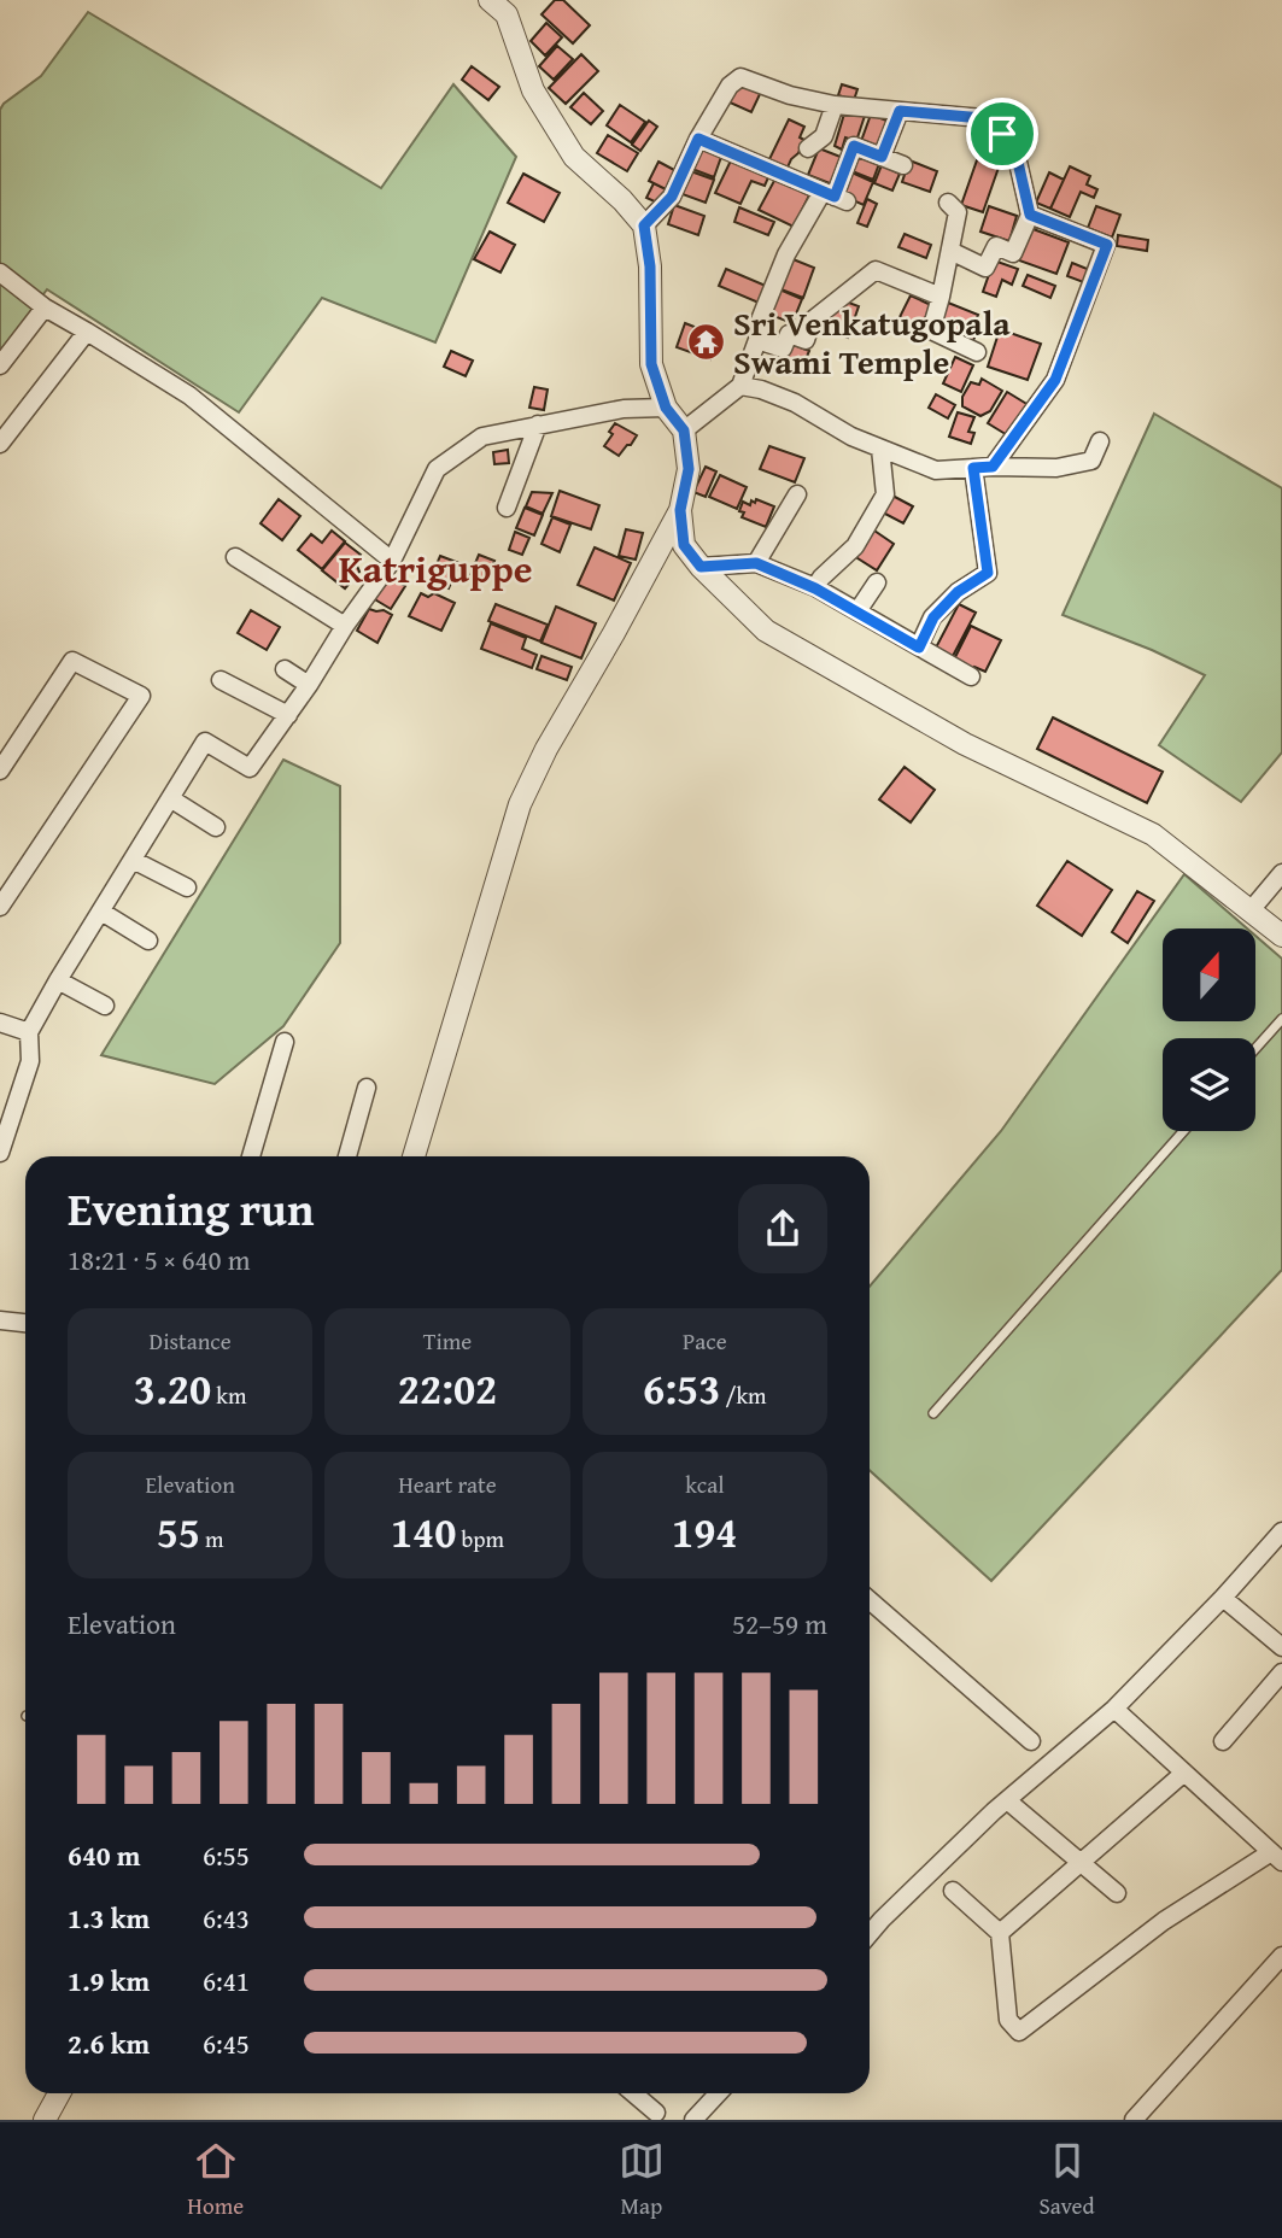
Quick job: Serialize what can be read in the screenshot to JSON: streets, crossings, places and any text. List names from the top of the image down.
{
  "districts": ["Katriguppe"],
  "places": {
    "temple": ["Sri Venkatugopala Swami Temple"]
  },
  "north": "top",
  "page": {
    "heading": ["Evening run", "18:21 · 5 × 640 m"],
    "stats": [
      ["Distance", "3.20 km"],
      ["Time", "22:02"],
      ["Pace", "6:53 /km"],
      ["Elevation", "55 m"],
      ["Heart rate", "140 bpm"],
      ["kcal", "194"]
    ],
    "chart": ["Elevation", "52–59 m"],
    "list": [
      {
        "name": "640 m",
        "note": "6:55"
      },
      {
        "name": "1.3 km",
        "note": "6:43"
      },
      {
        "name": "1.9 km",
        "note": "6:41"
      },
      {
        "name": "2.6 km",
        "note": "6:45"
      }
    ],
    "tabs": ["Home", "Map", "Saved"]
  }
}
